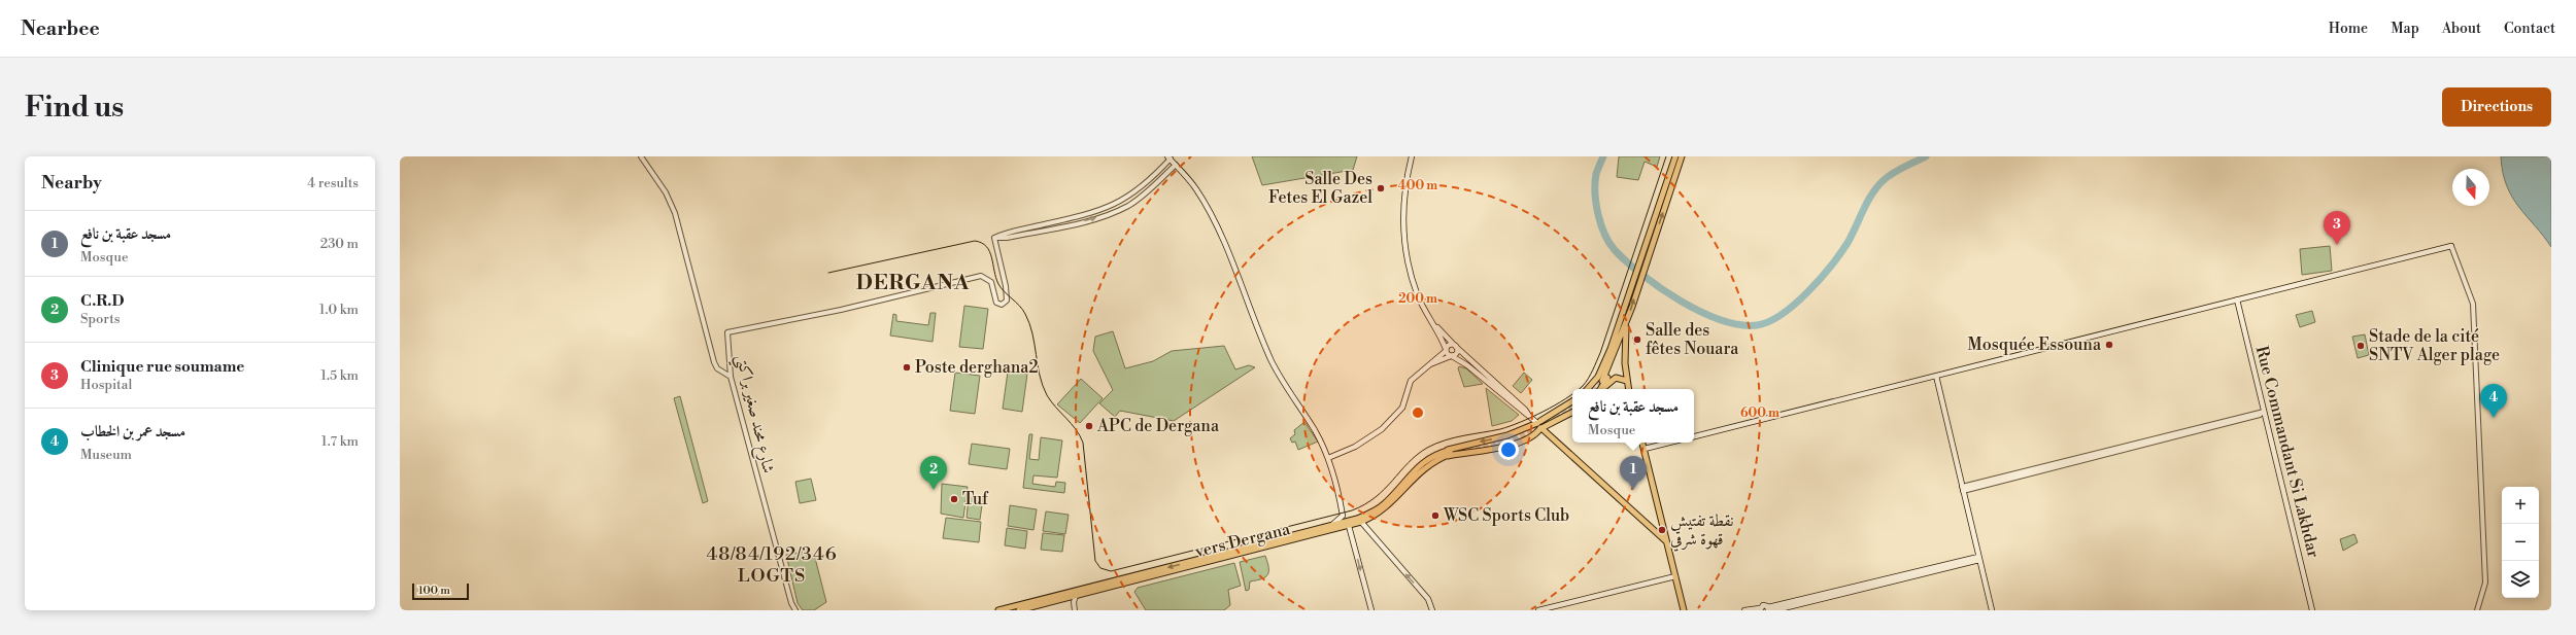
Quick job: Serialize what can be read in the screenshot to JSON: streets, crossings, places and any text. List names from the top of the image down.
{
  "streets": {
    "main road": ["Rue Commandant Si Lakhdar", "vers Dergana"],
    "street": ["شارع محند صغير براكتي"]
  },
  "districts": ["DERGANA", "48/84/192/346 LOGTS"],
  "places": [
    "Salle Des Fetes El Gazel",
    "Salle des fêtes Nouara",
    "Mosquée Essouna",
    "Stade de la cité SNTV Alger plage",
    "Poste derghana2",
    "APC de Dergana",
    "Tuf",
    "WSC Sports Club",
    "نقطة تفتيش قهوة شرقي"
  ],
  "scale_bar": "100 m",
  "north": "bottom",
  "page": {
    "header": "Nearbee",
    "nav": [
      "Home",
      "Map",
      "About",
      "Contact"
    ],
    "buttons": "Directions",
    "title": "Find us",
    "heading": ["Nearby", "4 results"],
    "list": [
      {
        "mark": "1",
        "name": "مسجد عقبة بن نافع",
        "note": "Mosque",
        "value": "230 m"
      },
      {
        "mark": "2",
        "name": "C.R.D",
        "note": "Sports",
        "value": "1.0 km"
      },
      {
        "mark": "3",
        "name": "Clinique rue soumame",
        "note": "Hospital",
        "value": "1.5 km"
      },
      {
        "mark": "4",
        "name": "مسجد عمر بن الخطاب",
        "note": "Museum",
        "value": "1.7 km"
      }
    ],
    "pins": [
      "3",
      "4",
      "1",
      "2"
    ],
    "popup": ["مسجد عقبة بن نافع", "Mosque"],
    "map_buttons": ["+", "−"],
    "scale": "100 m"
  },
  "rings": ["400 m", "200 m", "600 m"]
}
